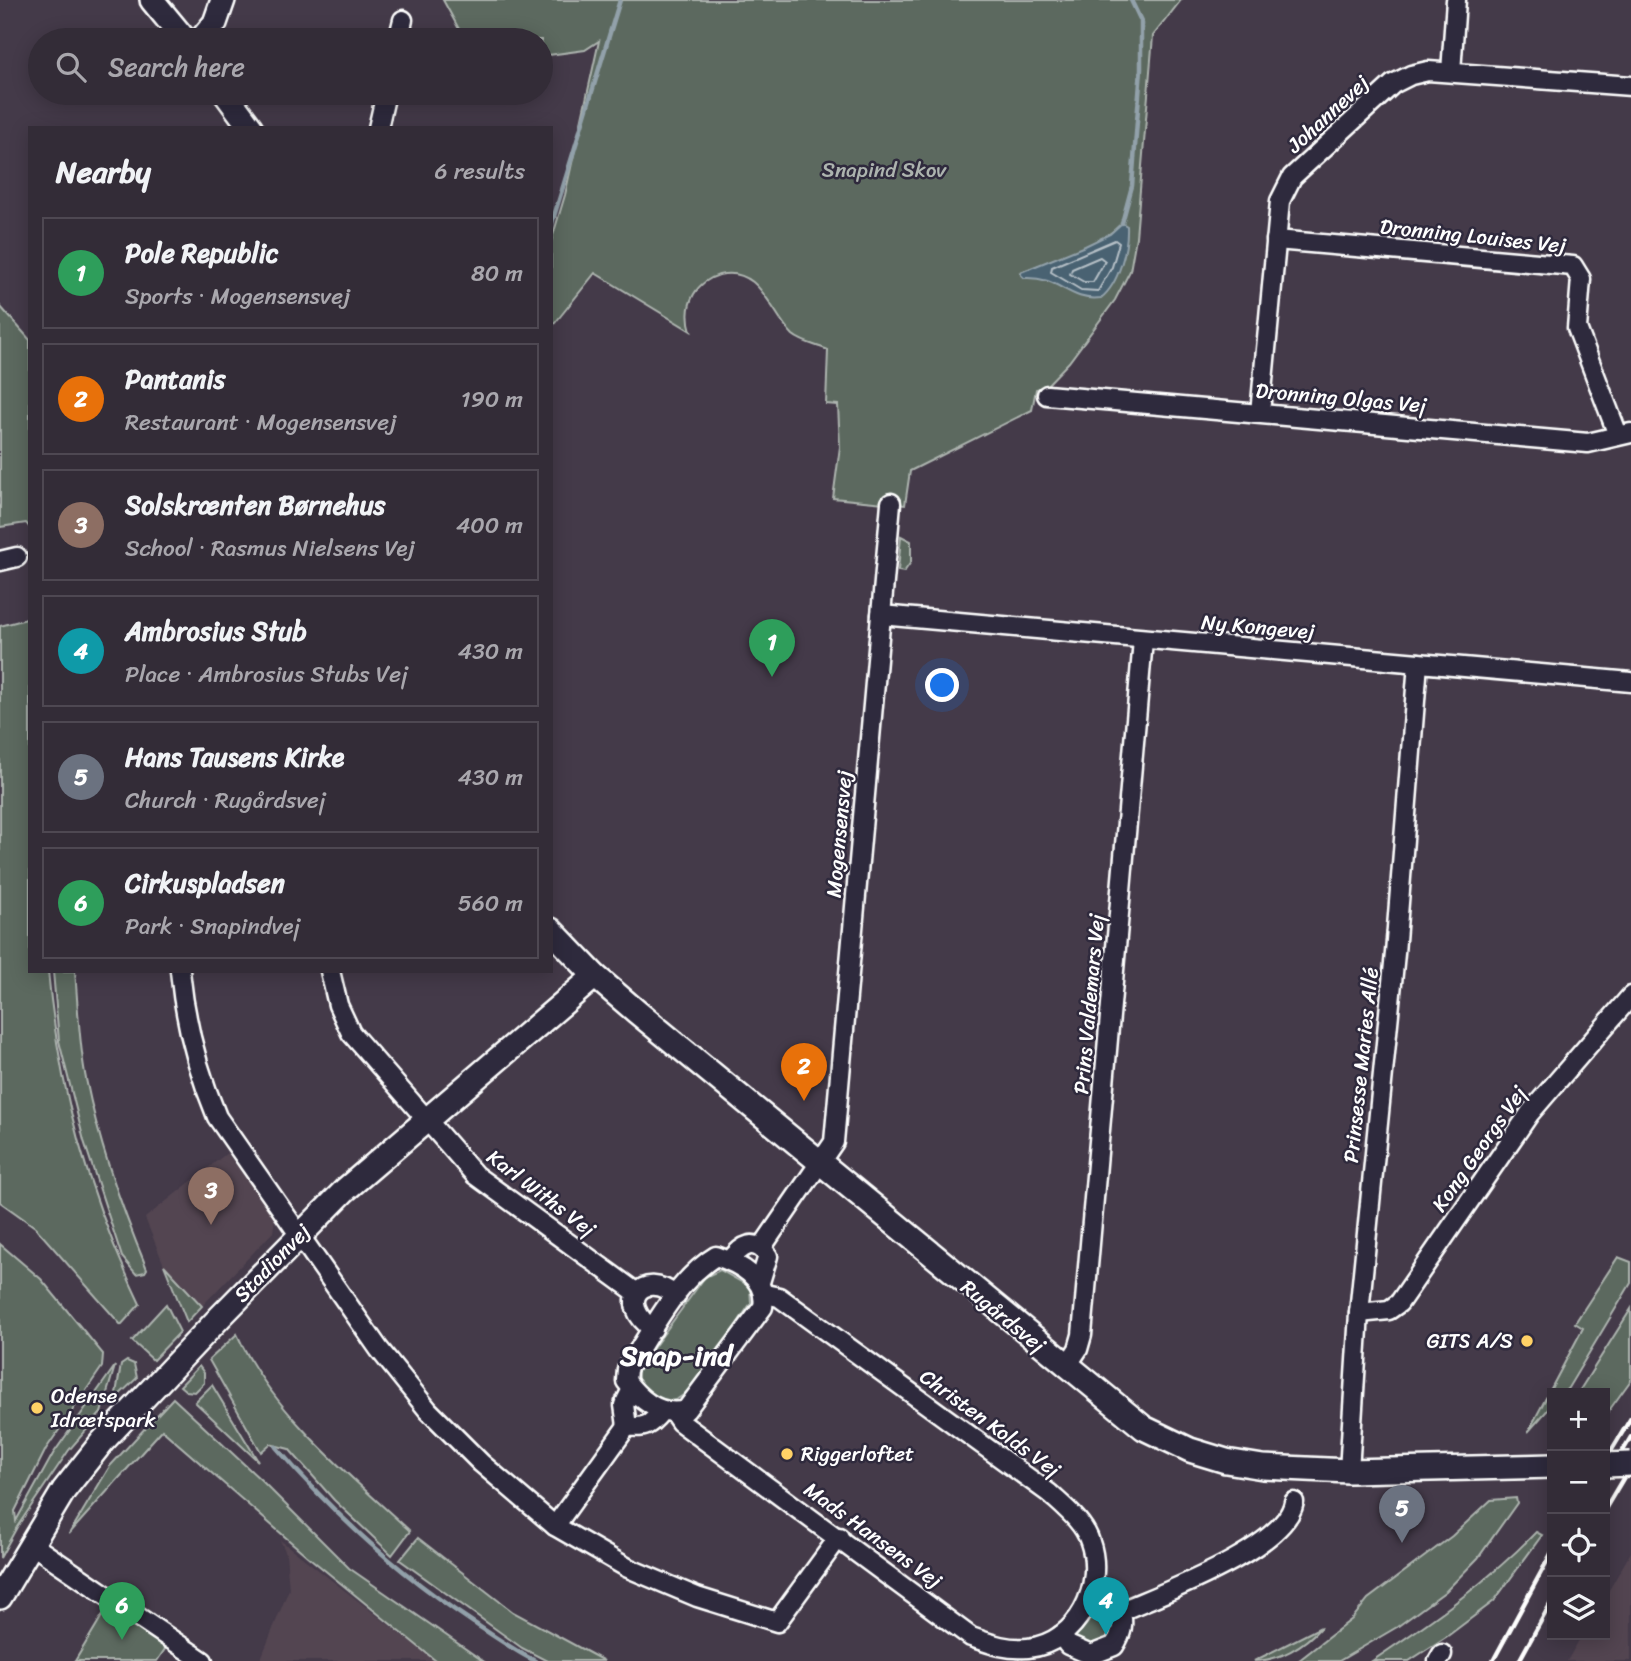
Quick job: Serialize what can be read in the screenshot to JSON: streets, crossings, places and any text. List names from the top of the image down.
{
  "streets": {
    "street": [
      "Johannevej",
      "Dronning Louises Vej",
      "Dronning Olgas Vej",
      "Ny Kongevej",
      "Mogensensvej",
      "Prins Valdemars Vej",
      "Prinsesse Maries Allé",
      "Kong Georgs Vej",
      "Karl Withs Vej",
      "Stadionvej",
      "Rugårdsvej",
      "Christen Kolds Vej",
      "Mads Hansens Vej"
    ]
  },
  "crossings": [
    ["Johannevej", "Dronning Louises Vej"],
    ["Johannevej", "Dronning Olgas Vej"],
    ["Dronning Louises Vej", "Dronning Olgas Vej"],
    ["Ny Kongevej", "Mogensensvej"],
    ["Ny Kongevej", "Prins Valdemars Vej"],
    ["Ny Kongevej", "Prinsesse Maries Allé"],
    ["Mogensensvej", "Rugårdsvej"],
    ["Prins Valdemars Vej", "Rugårdsvej"],
    ["Prinsesse Maries Allé", "Kong Georgs Vej"],
    ["Prinsesse Maries Allé", "Rugårdsvej"],
    ["Karl Withs Vej", "Stadionvej"],
    ["Stadionvej", "Rugårdsvej"]
  ],
  "districts": ["Snap-ind"],
  "parks": ["Snapind Skov"],
  "places": ["GITS A/S", "Odense Idrætspark", "Riggerloftet"],
  "page": {
    "search": "Search here",
    "heading": ["Nearby", "6 results"],
    "list": [
      {
        "mark": "1",
        "name": "Pole Republic",
        "note": "Sports · Mogensensvej",
        "value": "80 m"
      },
      {
        "mark": "2",
        "name": "Pantanis",
        "note": "Restaurant · Mogensensvej",
        "value": "190 m"
      },
      {
        "mark": "3",
        "name": "Solskrænten Børnehus",
        "note": "School · Rasmus Nielsens Vej",
        "value": "400 m"
      },
      {
        "mark": "4",
        "name": "Ambrosius Stub",
        "note": "Place · Ambrosius Stubs Vej",
        "value": "430 m"
      },
      {
        "mark": "5",
        "name": "Hans Tausens Kirke",
        "note": "Church · Rugårdsvej",
        "value": "430 m"
      },
      {
        "mark": "6",
        "name": "Cirkuspladsen",
        "note": "Park · Snapindvej",
        "value": "560 m"
      }
    ],
    "pins": [
      "1",
      "2",
      "3",
      "5",
      "4",
      "6"
    ],
    "map_buttons": ["+", "−"]
  }
}
